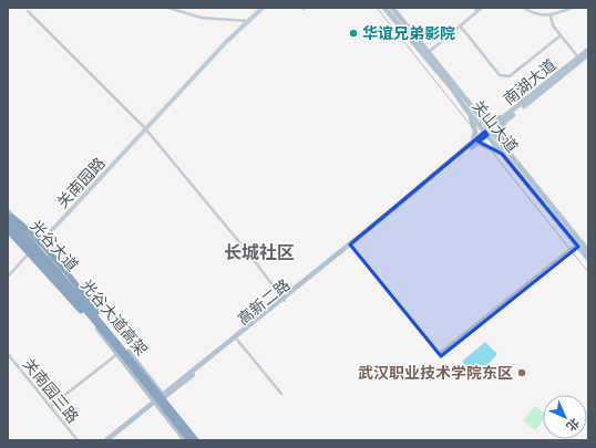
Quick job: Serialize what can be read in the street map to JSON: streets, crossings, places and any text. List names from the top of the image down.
{
  "streets": {
    "highway": ["光谷大道高架"],
    "main road": [
      "南湖大道",
      "关山大道",
      "关南园路",
      "光谷大道",
      "高新二路"
    ],
    "street": ["关南园三路"]
  },
  "crossings": [
    ["南湖大道", "关山大道"],
    ["南湖大道", "高新二路"],
    ["关山大道", "高新二路"],
    ["关南园路", "光谷大道"],
    ["光谷大道", "高新二路"],
    ["光谷大道", "光谷大道高架"]
  ],
  "districts": ["长城社区"],
  "places": ["华谊兄弟影院", "武汉职业技术学院东区"],
  "north": "bottom right"
}
